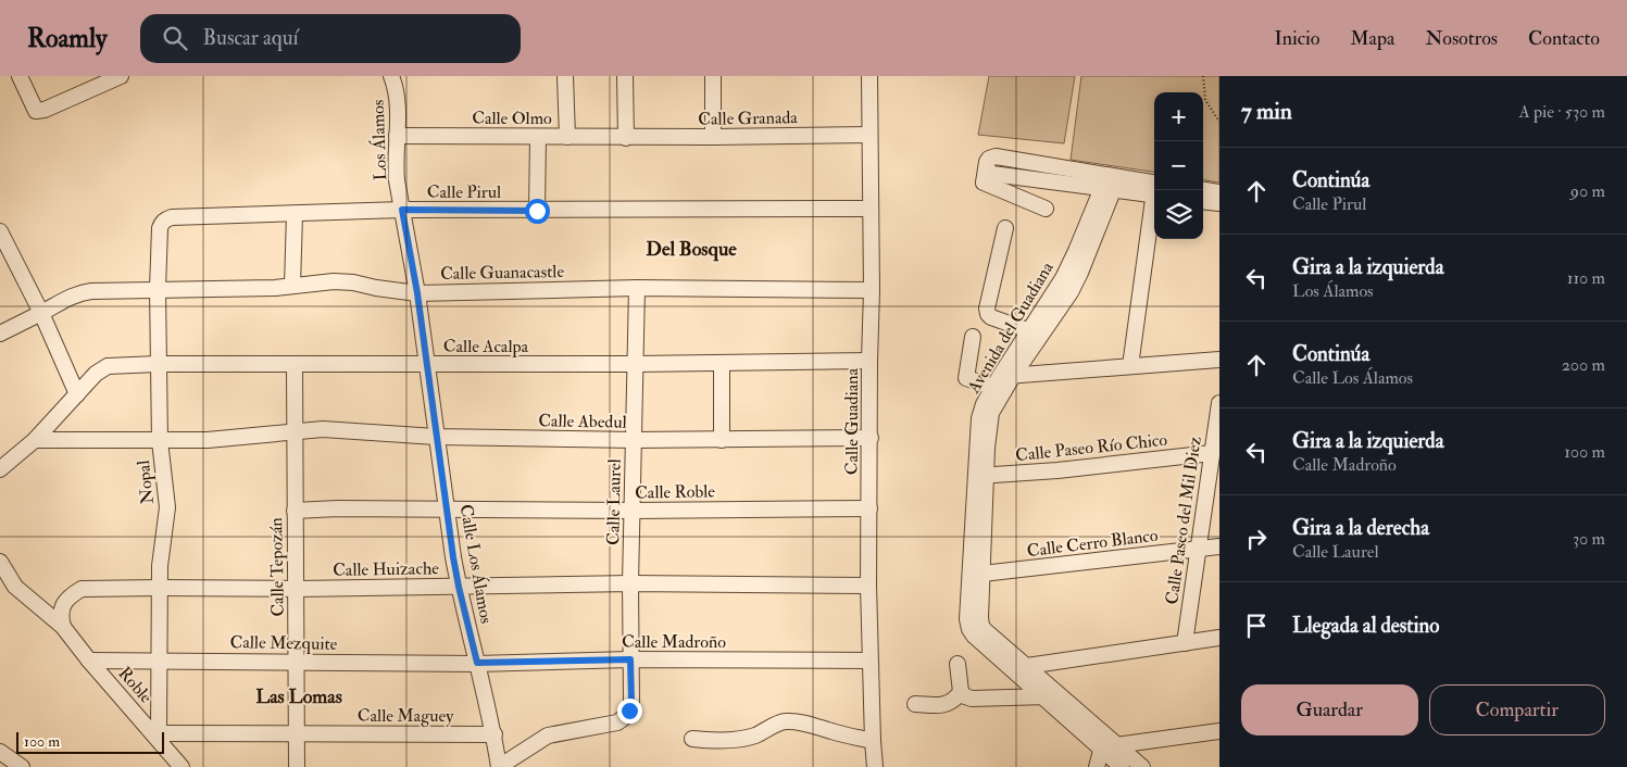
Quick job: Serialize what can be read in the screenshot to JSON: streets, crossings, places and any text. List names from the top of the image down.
{
  "streets": {
    "street": [
      "Calle Olmo",
      "Calle Granada",
      "Los Álamos",
      "Calle Pirul",
      "Calle Guanacastle",
      "Avenida del Guadiana",
      "Calle Acalpa",
      "Calle Abedul",
      "Calle Guadiana",
      "Calle Paseo Río Chico",
      "Nopal",
      "Calle Roble",
      "Calle Laurel",
      "Calle Paseo del Mil Diez",
      "Calle Cerro Blanco",
      "Calle Los Álamos",
      "Calle Tepozán",
      "Calle Huizache",
      "Calle Madroño",
      "Calle Mezquite",
      "Roble",
      "Calle Maguey"
    ]
  },
  "crossings": [
    ["Calle Olmo", "Calle Granada"],
    ["Calle Olmo", "Los Álamos"],
    ["Calle Granada", "Calle Guadiana"],
    ["Los Álamos", "Calle Pirul"],
    ["Los Álamos", "Calle Guanacastle"],
    ["Los Álamos", "Calle Acalpa"],
    ["Los Álamos", "Calle Los Álamos"],
    ["Calle Pirul", "Calle Guadiana"],
    ["Calle Pirul", "Nopal"],
    ["Calle Guanacastle", "Calle Guadiana"],
    ["Calle Guanacastle", "Nopal"],
    ["Calle Guanacastle", "Calle Laurel"],
    ["Avenida del Guadiana", "Calle Paseo Río Chico"],
    ["Avenida del Guadiana", "Calle Cerro Blanco"],
    ["Calle Acalpa", "Calle Guadiana"],
    ["Calle Acalpa", "Nopal"],
    ["Calle Acalpa", "Calle Laurel"],
    ["Calle Acalpa", "Calle Los Álamos"],
    ["Calle Acalpa", "Calle Tepozán"],
    ["Calle Abedul", "Calle Guadiana"],
    ["Calle Abedul", "Nopal"],
    ["Calle Abedul", "Calle Laurel"],
    ["Calle Abedul", "Calle Los Álamos"],
    ["Calle Abedul", "Calle Tepozán"],
    ["Calle Guadiana", "Calle Roble"],
    ["Calle Guadiana", "Calle Huizache"],
    ["Calle Guadiana", "Calle Madroño"],
    ["Calle Paseo Río Chico", "Calle Paseo del Mil Diez"],
    ["Nopal", "Calle Huizache"],
    ["Nopal", "Calle Mezquite"],
    ["Nopal", "Roble"],
    ["Nopal", "Calle Maguey"],
    ["Calle Roble", "Calle Laurel"],
    ["Calle Roble", "Calle Los Álamos"],
    ["Calle Roble", "Calle Tepozán"],
    ["Calle Laurel", "Calle Los Álamos"],
    ["Calle Laurel", "Calle Huizache"],
    ["Calle Laurel", "Calle Madroño"],
    ["Calle Paseo del Mil Diez", "Calle Cerro Blanco"],
    ["Calle Los Álamos", "Calle Huizache"],
    ["Calle Los Álamos", "Calle Madroño"],
    ["Calle Los Álamos", "Calle Mezquite"],
    ["Calle Los Álamos", "Calle Maguey"],
    ["Calle Tepozán", "Calle Huizache"],
    ["Calle Tepozán", "Calle Mezquite"],
    ["Calle Tepozán", "Calle Maguey"],
    ["Calle Huizache", "Roble"],
    ["Calle Madroño", "Calle Mezquite"],
    ["Calle Mezquite", "Roble"],
    ["Roble", "Calle Maguey"]
  ],
  "districts": ["Del Bosque", "Las Lomas"],
  "scale_bar": "100 m",
  "page": {
    "header": "Roamly",
    "search": "Buscar aquí",
    "nav": [
      "Inicio",
      "Mapa",
      "Nosotros",
      "Contacto"
    ],
    "heading": ["7 min", "A pie · 530 m"],
    "map_buttons": ["+", "−"],
    "list": [
      ["Continúa", "Calle Pirul", "90 m"],
      ["Gira a la izquierda", "Los Álamos", "110 m"],
      ["Continúa", "Calle Los Álamos", "200 m"],
      ["Gira a la izquierda", "Calle Madroño", "100 m"],
      ["Gira a la derecha", "Calle Laurel", "30 m"],
      "Llegada al destino"
    ],
    "buttons": ["Guardar", "Compartir"],
    "scale": "100 m"
  }
}
